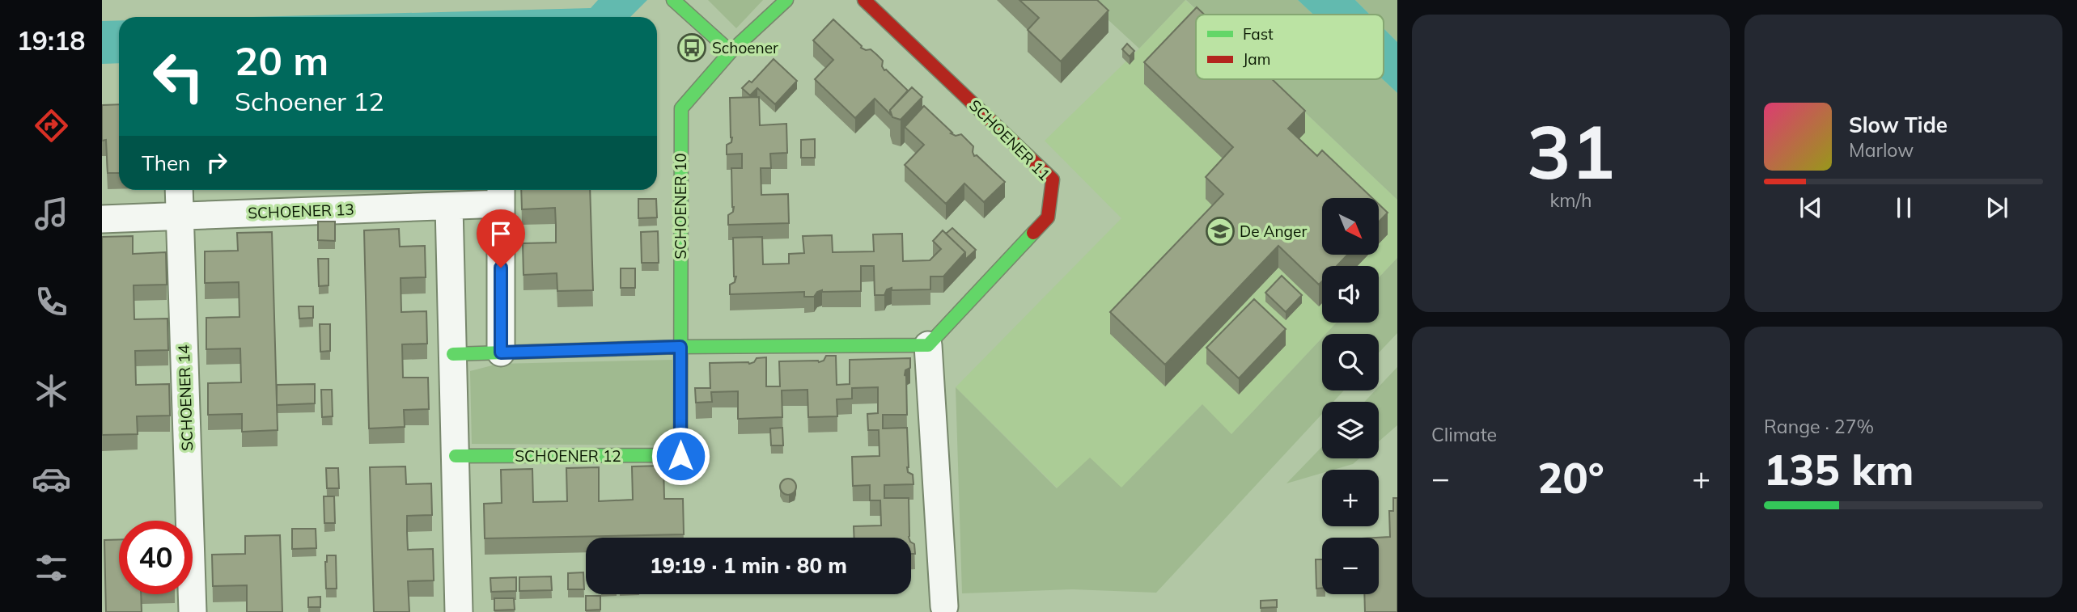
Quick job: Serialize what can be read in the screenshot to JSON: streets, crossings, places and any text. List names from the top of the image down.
{
  "streets": {
    "street": [
      "SCHOENER 11",
      "SCHOENER 10",
      "SCHOENER 13",
      "SCHOENER 14",
      "SCHOENER 12"
    ]
  },
  "crossings": [
    ["SCHOENER 10", "SCHOENER 12"],
    ["SCHOENER 13", "SCHOENER 14"]
  ],
  "places": {
    "bus stop": ["Schoener"],
    "school or university": ["De Anger"]
  },
  "legend": ["Fast", "Jam"],
  "north": "bottom right",
  "page": {
    "tabs": "19:18",
    "tile": [
      ["31", "km/h"],
      "Climate",
      ["Range · 27%", "135 km"]
    ],
    "turn": ["20 m", "Schoener 12"],
    "song": ["Slow Tide", "Marlow"],
    "then": "Then",
    "map_buttons": ["+", "−"],
    "heat": ["−", "20°", "+"],
    "limit": "40",
    "trip": "19:19 · 1 min · 80 m"
  }
}
